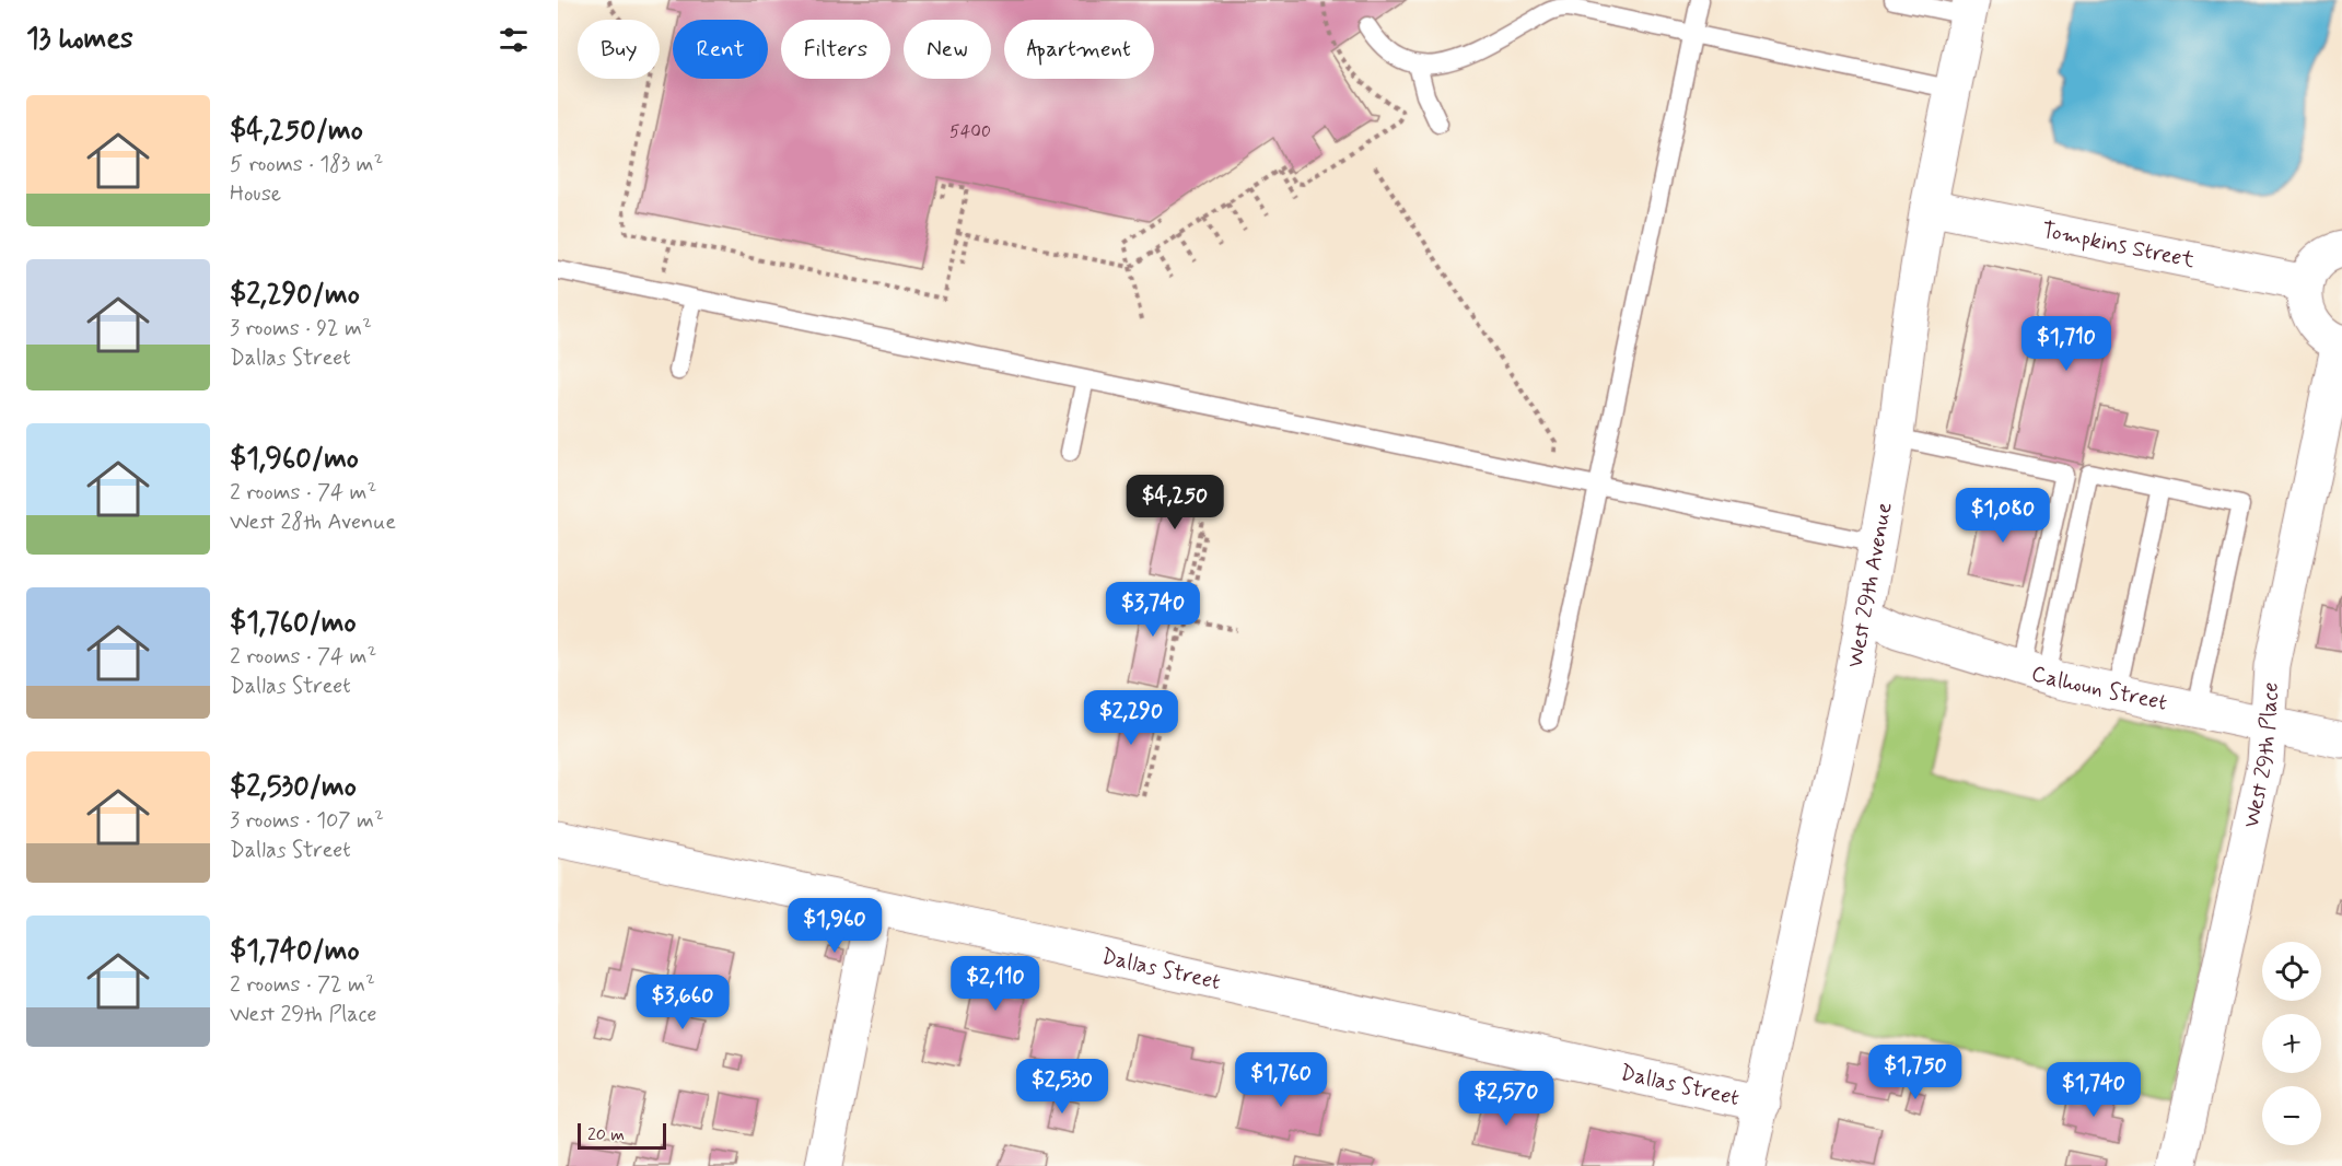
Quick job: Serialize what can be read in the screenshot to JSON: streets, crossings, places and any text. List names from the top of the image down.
{
  "streets": {
    "street": [
      "Tompkins Street",
      "West 29th Avenue",
      "Calhoun Street",
      "West 29th Place",
      "Dallas Street"
    ]
  },
  "crossings": [
    ["Tompkins Street", "West 29th Avenue"],
    ["West 29th Avenue", "Calhoun Street"],
    ["West 29th Avenue", "Dallas Street"],
    ["Calhoun Street", "West 29th Place"]
  ],
  "house_numbers": ["5400"],
  "scale_bar": "20 m",
  "page": {
    "heading": "13 homes",
    "chip": [
      "Buy",
      "Rent",
      "Filters",
      "New",
      "Apartment"
    ],
    "list": [
      {
        "name": "$4,250/mo",
        "note": "5 rooms · 183 m² · House"
      },
      {
        "name": "$2,290/mo",
        "note": "3 rooms · 92 m² · Dallas Street"
      },
      {
        "name": "$1,960/mo",
        "note": "2 rooms · 74 m² · West 28th Avenue"
      },
      {
        "name": "$1,760/mo",
        "note": "2 rooms · 74 m² · Dallas Street"
      },
      {
        "name": "$2,530/mo",
        "note": "3 rooms · 107 m² · Dallas Street"
      },
      {
        "name": "$1,740/mo",
        "note": "2 rooms · 72 m² · West 29th Place"
      }
    ],
    "price": [
      "$1,710",
      "$4,250",
      "$1,080",
      "$3,740",
      "$2,290",
      "$1,960",
      "$2,110",
      "$3,660",
      "$1,750",
      "$1,760",
      "$2,530",
      "$1,740",
      "$2,570"
    ],
    "map_buttons": ["+", "−"],
    "scale": "20 m"
  }
}
